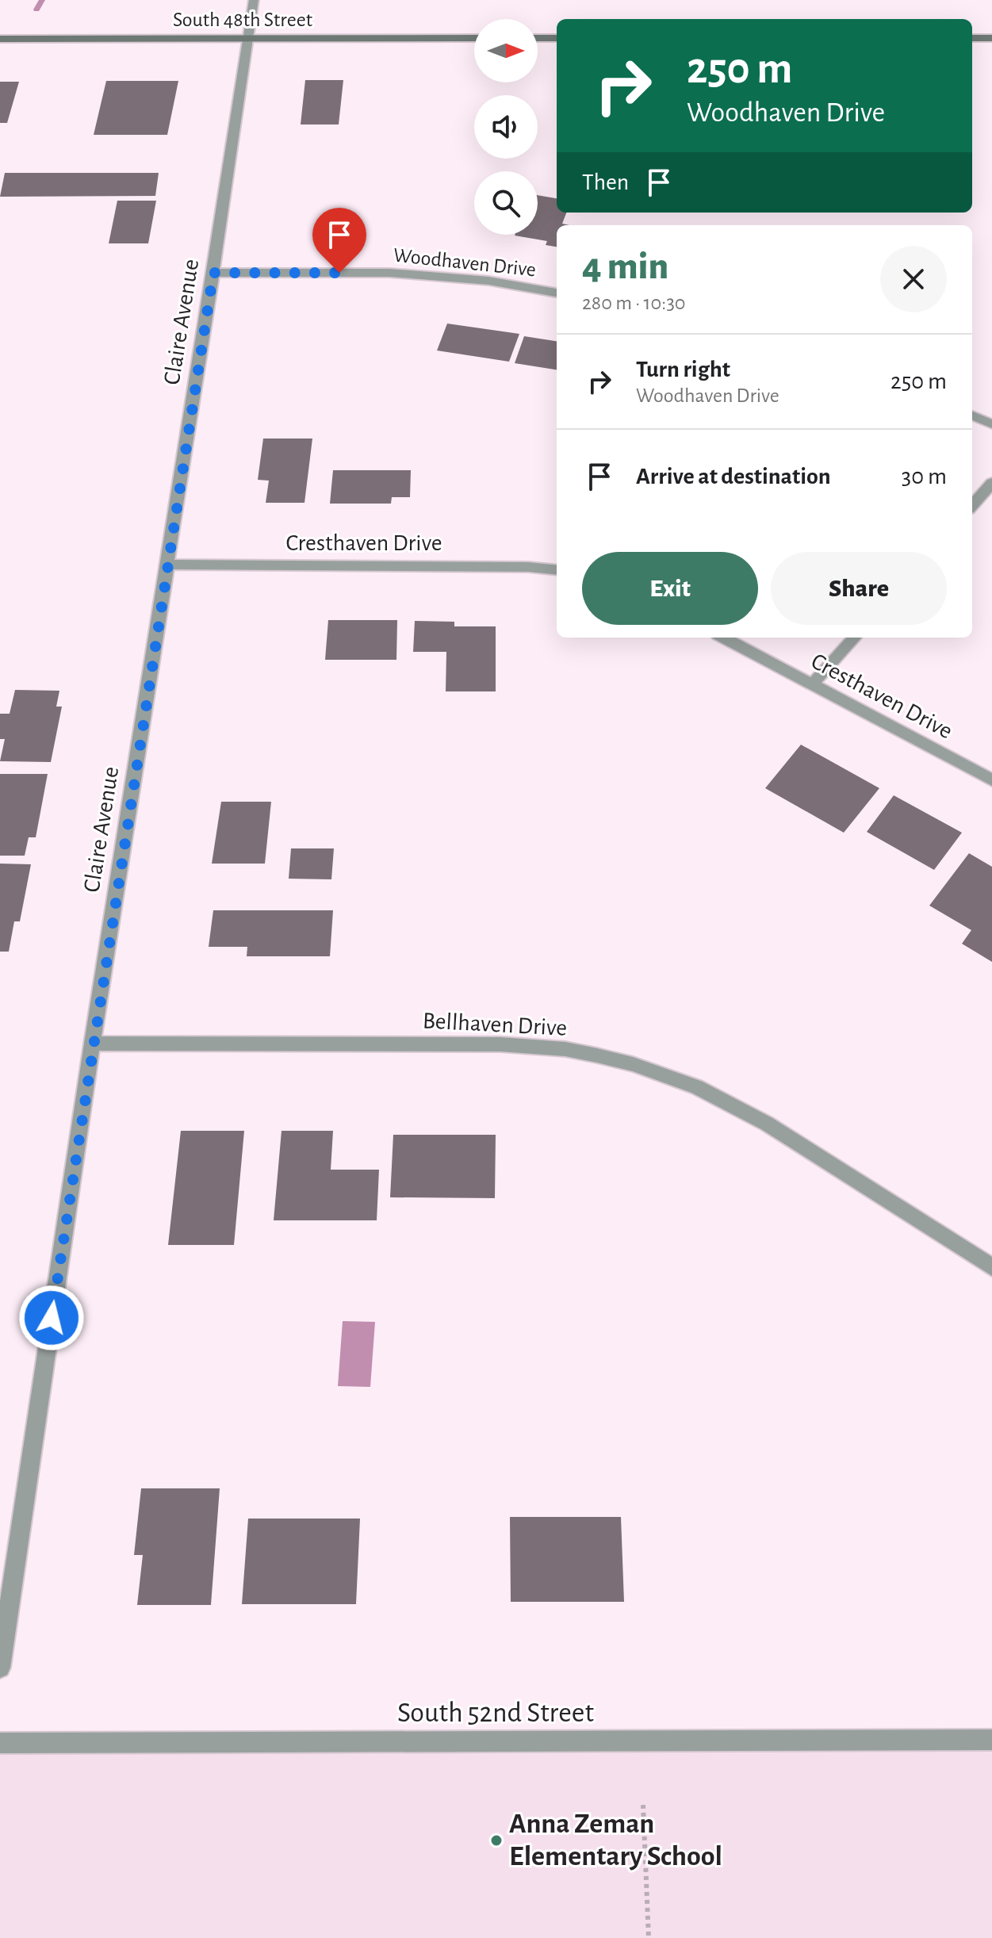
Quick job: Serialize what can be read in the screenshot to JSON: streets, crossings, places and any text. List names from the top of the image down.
{
  "streets": {
    "main road": ["South 48th Street"],
    "street": [
      "Woodhaven Drive",
      "Claire Avenue",
      "Cresthaven Drive",
      "Bellhaven Drive",
      "South 52nd Street"
    ]
  },
  "crossings": [
    ["South 48th Street", "Claire Avenue"],
    ["Woodhaven Drive", "Claire Avenue"],
    ["Claire Avenue", "Cresthaven Drive"],
    ["Claire Avenue", "Bellhaven Drive"]
  ],
  "places": ["Anna Zeman Elementary School"],
  "north": "right",
  "page": {
    "turn": ["250 m", "Woodhaven Drive"],
    "then": "Then",
    "heading": ["4 min", "280 m · 10:30"],
    "list": [
      {
        "name": "Turn right",
        "note": "Woodhaven Drive",
        "value": "250 m"
      },
      {
        "name": "Arrive at destination",
        "value": "30 m"
      }
    ],
    "buttons": ["Exit", "Share"]
  }
}
